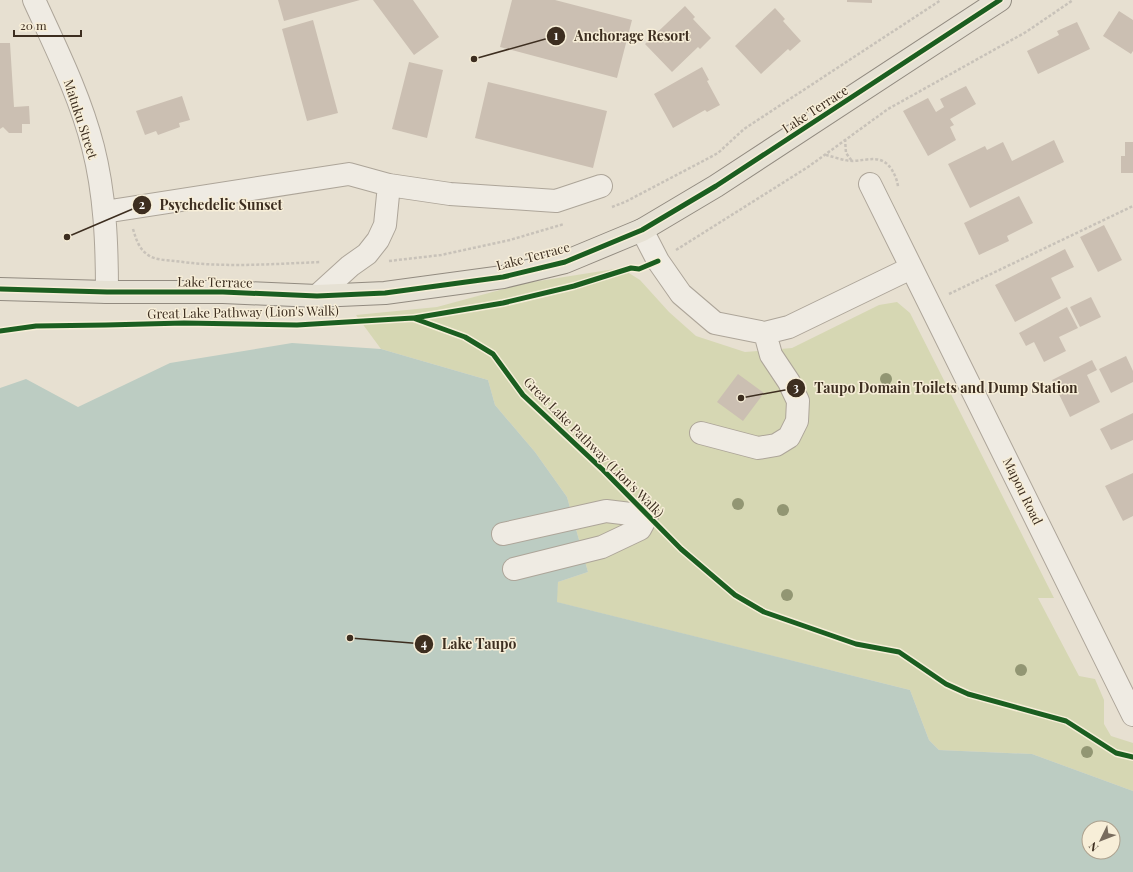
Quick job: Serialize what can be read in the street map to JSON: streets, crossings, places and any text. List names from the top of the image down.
{
  "streets": {
    "main road": ["Lake Terrace"],
    "street": ["Matuku Street", "Mapou Road"],
    "cycle path": ["Great Lake Pathway (Lion's Walk)"]
  },
  "crossings": [
    ["Lake Terrace", "Matuku Street"]
  ],
  "places": [
    "Anchorage Resort",
    "Psychedelic Sunset",
    "Taupo Domain Toilets and Dump Station",
    "Lake Taupō"
  ],
  "scale_bar": "20 m",
  "north": "bottom left"
}
